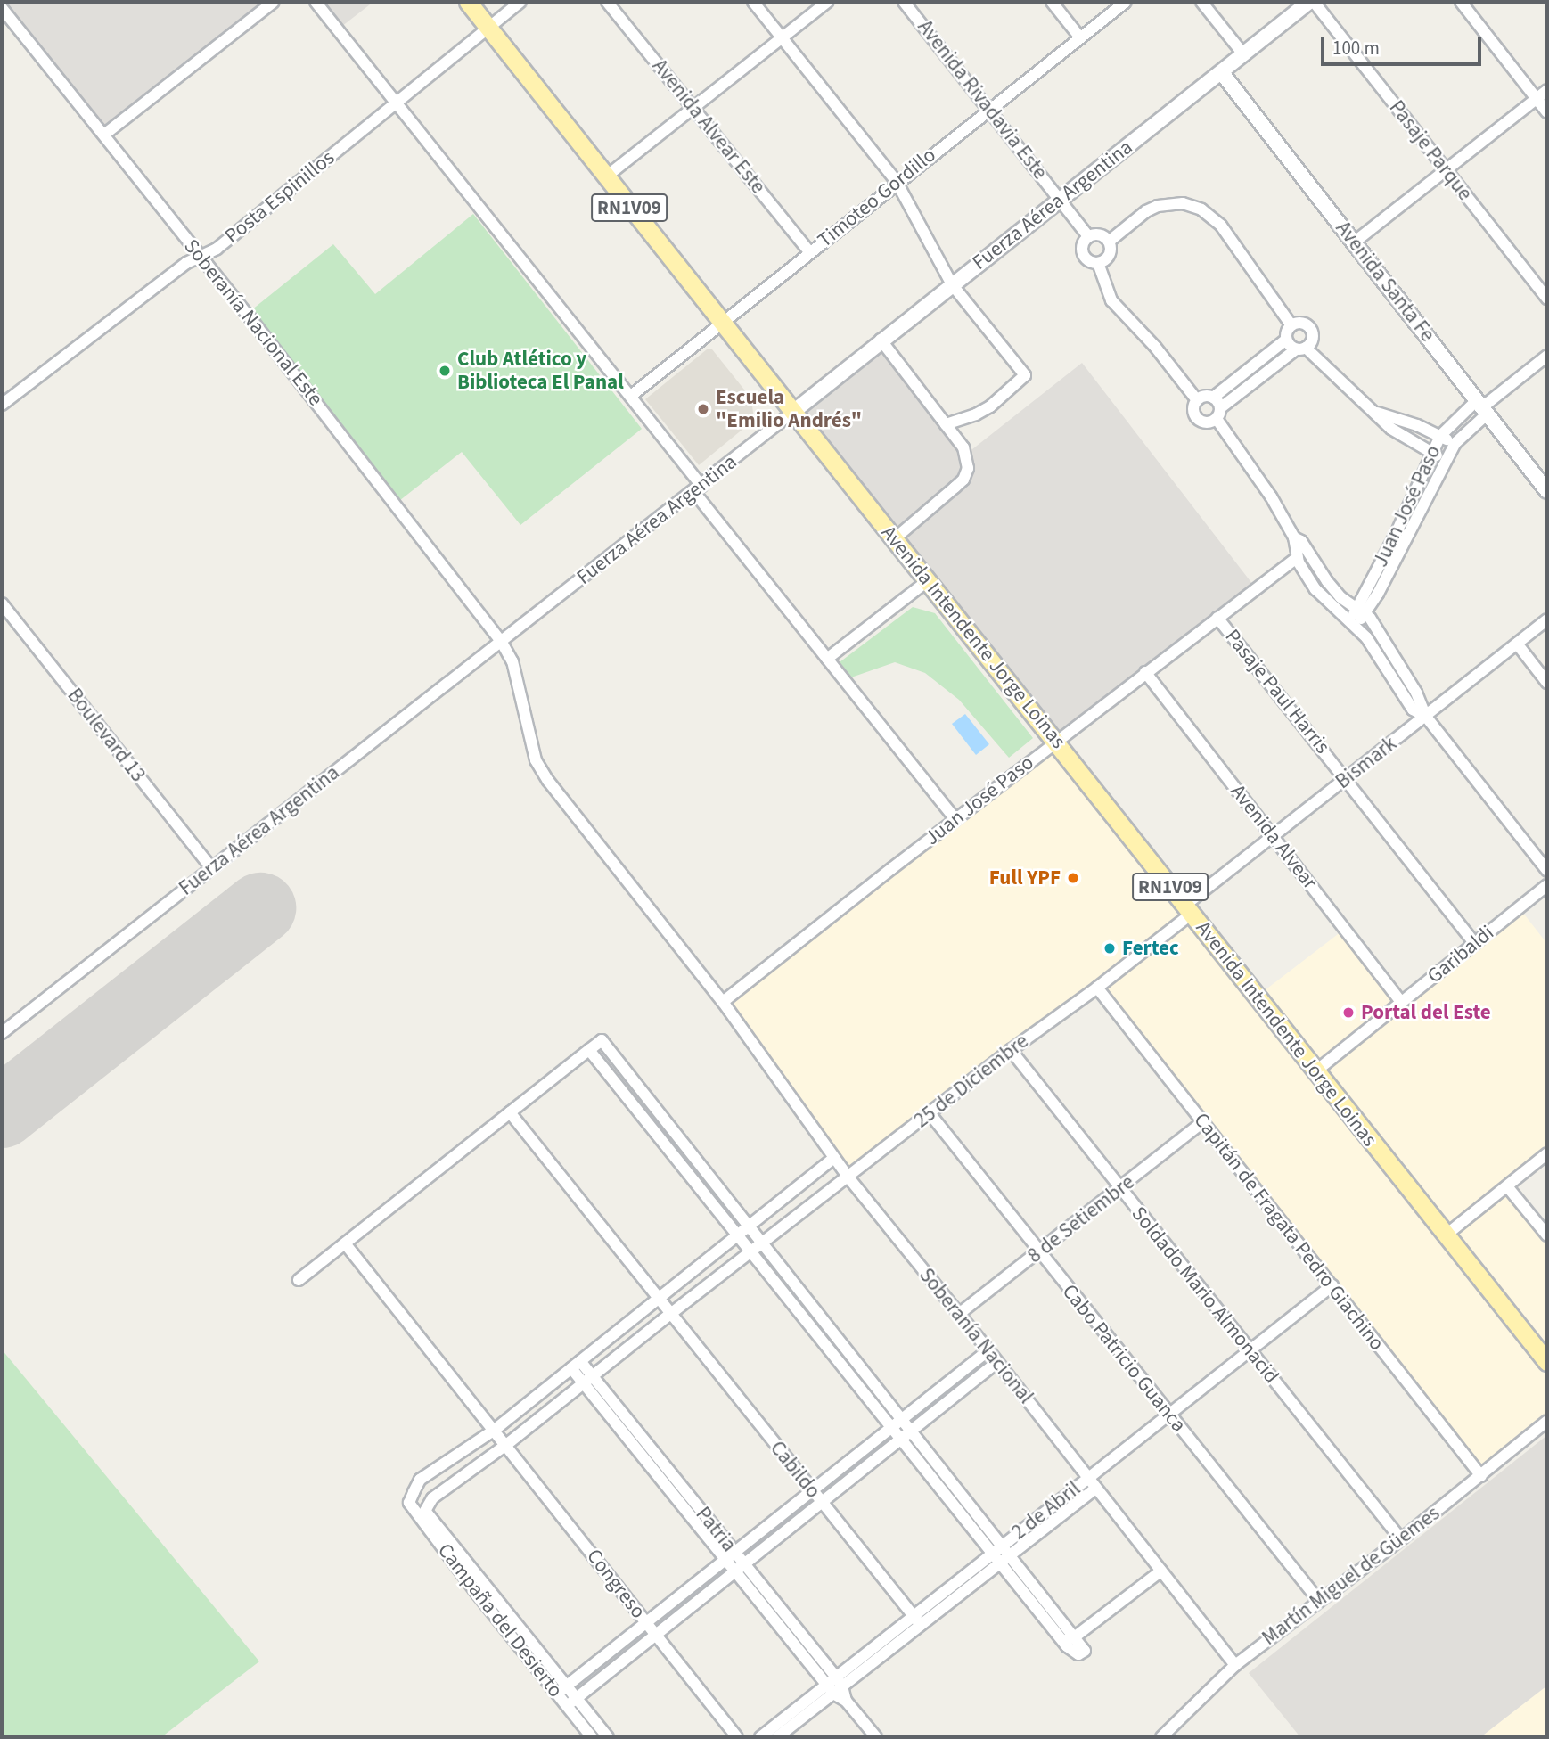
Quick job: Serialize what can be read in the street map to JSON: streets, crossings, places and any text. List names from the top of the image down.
{
  "streets": {
    "main road": ["RN1V09", "Avenida Intendente Jorge Loinas"],
    "street": [
      "Avenida Rivadavia Este",
      "Avenida Alvear Este",
      "Pasaje Parque",
      "Posta Espinillos",
      "Timoteo Gordillo",
      "Fuerza Aérea Argentina",
      "Avenida Santa Fe",
      "Soberanía Nacional Este",
      "Juan José Paso",
      "Pasaje Paul Harris",
      "Boulevard 13",
      "Bismark",
      "Avenida Alvear",
      "Garibaldi",
      "25 de Diciembre",
      "8 de Setiembre",
      "Capitán de Fragata Pedro Giachino",
      "Soldado Mario Almonacid",
      "Soberanía Nacional",
      "Cabo Patricio Guanca",
      "Cabildo",
      "2 de Abril",
      "Patria",
      "Martín Miguel de Güemes",
      "Congreso",
      "Campaña del Desierto"
    ]
  },
  "crossings": [
    ["Avenida Rivadavia Este", "Timoteo Gordillo"],
    ["Avenida Rivadavia Este", "Fuerza Aérea Argentina"],
    ["Avenida Alvear Este", "Timoteo Gordillo"],
    ["Posta Espinillos", "RN1V09"],
    ["Posta Espinillos", "Soberanía Nacional Este"],
    ["Timoteo Gordillo", "RN1V09"],
    ["Fuerza Aérea Argentina", "RN1V09"],
    ["Fuerza Aérea Argentina", "Avenida Santa Fe"],
    ["Fuerza Aérea Argentina", "Soberanía Nacional Este"],
    ["Fuerza Aérea Argentina", "Avenida Intendente Jorge Loinas"],
    ["Fuerza Aérea Argentina", "Boulevard 13"],
    ["RN1V09", "Avenida Intendente Jorge Loinas"],
    ["Avenida Santa Fe", "Juan José Paso"],
    ["Soberanía Nacional Este", "Juan José Paso"],
    ["Soberanía Nacional Este", "Soberanía Nacional"],
    ["Juan José Paso", "Avenida Intendente Jorge Loinas"],
    ["Juan José Paso", "Pasaje Paul Harris"],
    ["Juan José Paso", "Avenida Alvear"],
    ["Juan José Paso", "Soberanía Nacional"],
    ["Avenida Intendente Jorge Loinas", "Bismark"],
    ["Avenida Intendente Jorge Loinas", "Garibaldi"],
    ["Avenida Intendente Jorge Loinas", "25 de Diciembre"],
    ["Pasaje Paul Harris", "Bismark"],
    ["Pasaje Paul Harris", "Garibaldi"],
    ["Bismark", "Avenida Alvear"],
    ["Bismark", "25 de Diciembre"],
    ["Avenida Alvear", "Garibaldi"],
    ["25 de Diciembre", "Capitán de Fragata Pedro Giachino"],
    ["25 de Diciembre", "Soldado Mario Almonacid"],
    ["25 de Diciembre", "Soberanía Nacional"],
    ["25 de Diciembre", "Cabo Patricio Guanca"],
    ["25 de Diciembre", "Cabildo"],
    ["25 de Diciembre", "Patria"],
    ["25 de Diciembre", "Congreso"],
    ["25 de Diciembre", "Campaña del Desierto"],
    ["8 de Setiembre", "Capitán de Fragata Pedro Giachino"],
    ["8 de Setiembre", "Soldado Mario Almonacid"],
    ["8 de Setiembre", "Soberanía Nacional"],
    ["8 de Setiembre", "Cabo Patricio Guanca"],
    ["Capitán de Fragata Pedro Giachino", "2 de Abril"],
    ["Capitán de Fragata Pedro Giachino", "Martín Miguel de Güemes"],
    ["Soldado Mario Almonacid", "2 de Abril"],
    ["Soldado Mario Almonacid", "Martín Miguel de Güemes"],
    ["Soberanía Nacional", "2 de Abril"],
    ["Soberanía Nacional", "Martín Miguel de Güemes"],
    ["Cabo Patricio Guanca", "2 de Abril"],
    ["Cabo Patricio Guanca", "Martín Miguel de Güemes"],
    ["Cabildo", "2 de Abril"],
    ["2 de Abril", "Patria"],
    ["Congreso", "Campaña del Desierto"]
  ],
  "places": [
    "Club Atlético y Biblioteca El Panal",
    "Escuela \"Emilio Andrés\"",
    "Full YPF",
    "Fertec",
    "Portal del Este"
  ],
  "scale_bar": "100 m"
}
